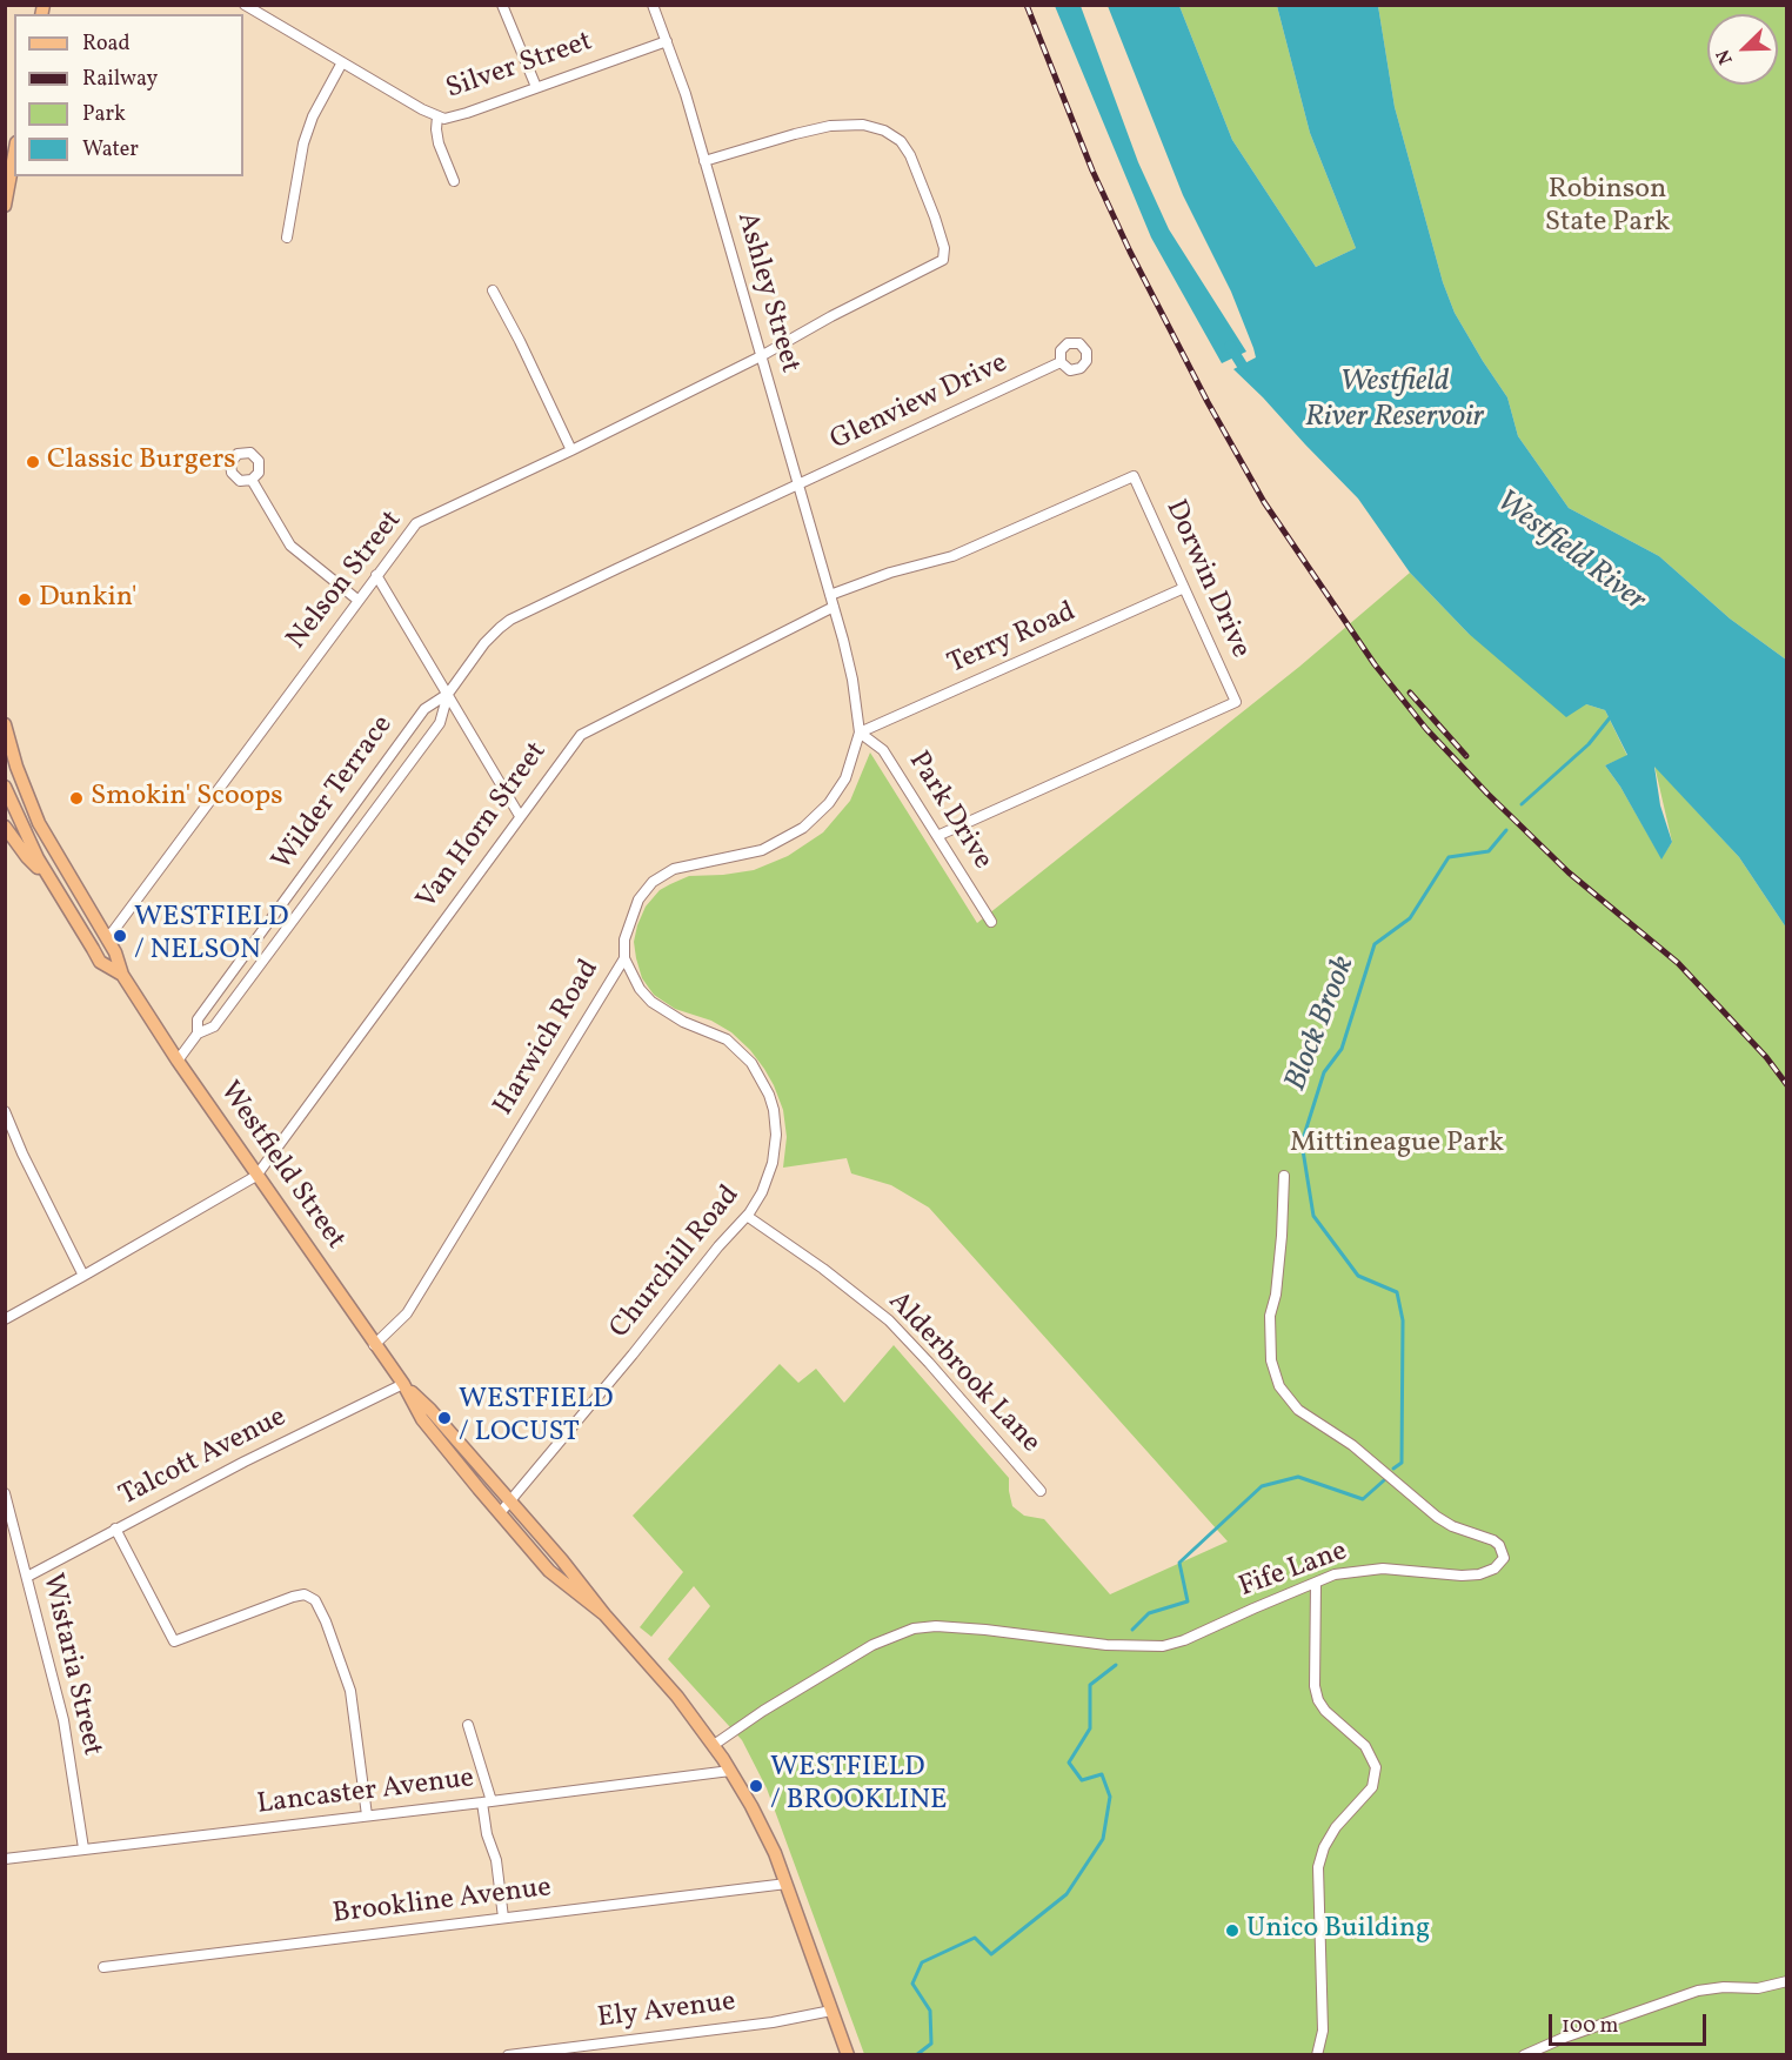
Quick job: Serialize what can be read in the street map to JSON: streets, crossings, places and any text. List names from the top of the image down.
{
  "streets": {
    "main road": ["Westfield Street"],
    "street": [
      "Silver Street",
      "Ashley Street",
      "Glenview Drive",
      "Dorwin Drive",
      "Nelson Street",
      "Terry Road",
      "Wilder Terrace",
      "Park Drive",
      "Van Horn Street",
      "Harwich Road",
      "Churchill Road",
      "Alderbrook Lane",
      "Talcott Avenue",
      "Fife Lane",
      "Wistaria Street",
      "Lancaster Avenue",
      "Brookline Avenue",
      "Ely Avenue"
    ]
  },
  "crossings": [
    ["Silver Street", "Ashley Street"],
    ["Ashley Street", "Glenview Drive"],
    ["Ashley Street", "Dorwin Drive"],
    ["Ashley Street", "Nelson Street"],
    ["Ashley Street", "Wilder Terrace"],
    ["Ashley Street", "Harwich Road"],
    ["Glenview Drive", "Wilder Terrace"],
    ["Dorwin Drive", "Terry Road"],
    ["Dorwin Drive", "Park Drive"],
    ["Dorwin Drive", "Harwich Road"],
    ["Nelson Street", "Westfield Street"],
    ["Terry Road", "Park Drive"],
    ["Terry Road", "Harwich Road"],
    ["Wilder Terrace", "Westfield Street"],
    ["Park Drive", "Harwich Road"],
    ["Van Horn Street", "Harwich Road"],
    ["Van Horn Street", "Westfield Street"],
    ["Harwich Road", "Westfield Street"],
    ["Harwich Road", "Churchill Road"],
    ["Westfield Street", "Churchill Road"],
    ["Westfield Street", "Talcott Avenue"],
    ["Westfield Street", "Fife Lane"],
    ["Westfield Street", "Lancaster Avenue"],
    ["Westfield Street", "Brookline Avenue"],
    ["Westfield Street", "Ely Avenue"],
    ["Churchill Road", "Alderbrook Lane"],
    ["Talcott Avenue", "Wistaria Street"],
    ["Wistaria Street", "Lancaster Avenue"]
  ],
  "water": ["Westfield River Reservoir", "Westfield River", "Block Brook"],
  "parks": ["Robinson State Park", "Mittineague Park"],
  "places": [
    "Classic Burgers",
    "Dunkin'",
    "Smokin' Scoops",
    "WESTFIELD / NELSON",
    "WESTFIELD / LOCUST",
    "WESTFIELD / BROOKLINE",
    "Unico Building"
  ],
  "legend": [
    "Road",
    "Railway",
    "Park",
    "Water"
  ],
  "scale_bar": "100 m",
  "north": "bottom left"
}
